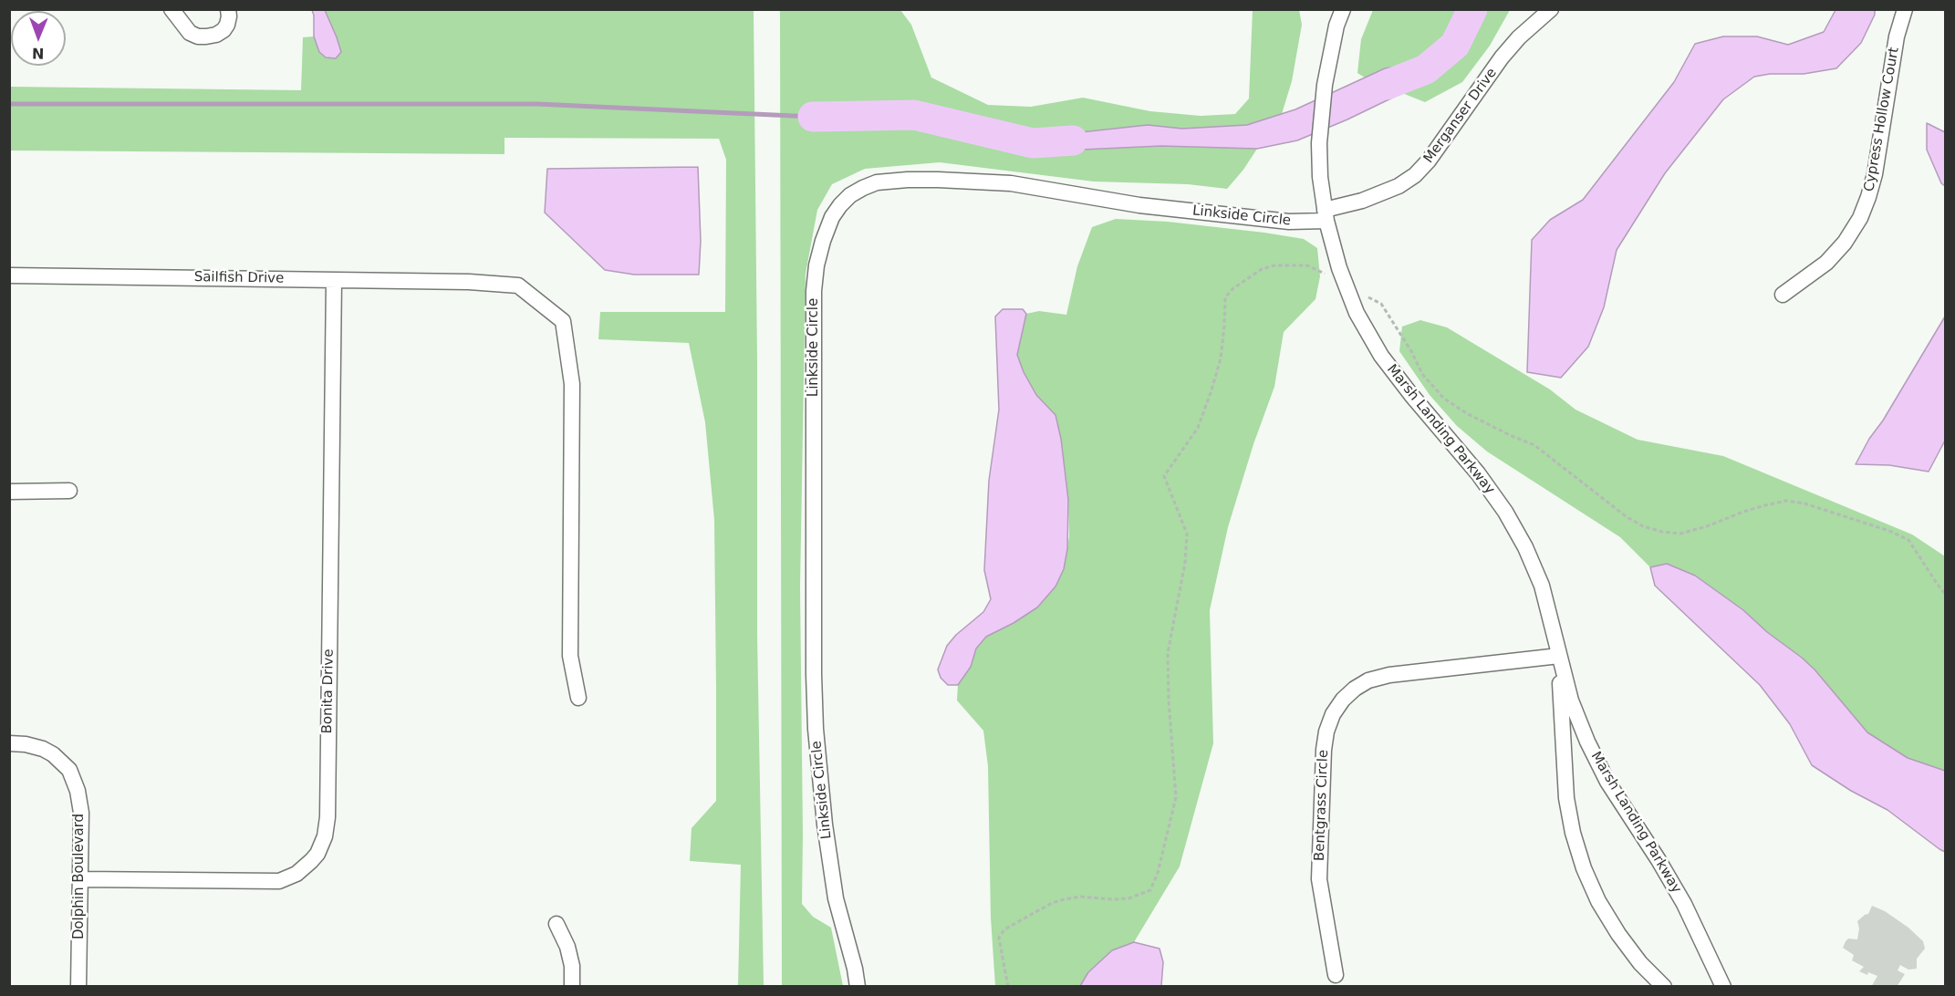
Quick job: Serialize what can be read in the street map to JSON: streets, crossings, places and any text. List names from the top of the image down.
{
  "streets": {
    "street": [
      "Merganser Drive",
      "Cypress Hollow Court",
      "Linkside Circle",
      "Sailfish Drive",
      "Marsh Landing Parkway",
      "Bonita Drive",
      "Bentgrass Circle",
      "Dolphin Boulevard"
    ]
  },
  "crossings": [
    ["Merganser Drive", "Linkside Circle"],
    ["Merganser Drive", "Marsh Landing Parkway"],
    ["Linkside Circle", "Marsh Landing Parkway"],
    ["Sailfish Drive", "Bonita Drive"],
    ["Marsh Landing Parkway", "Bentgrass Circle"],
    ["Bonita Drive", "Dolphin Boulevard"]
  ],
  "north": "bottom"
}
